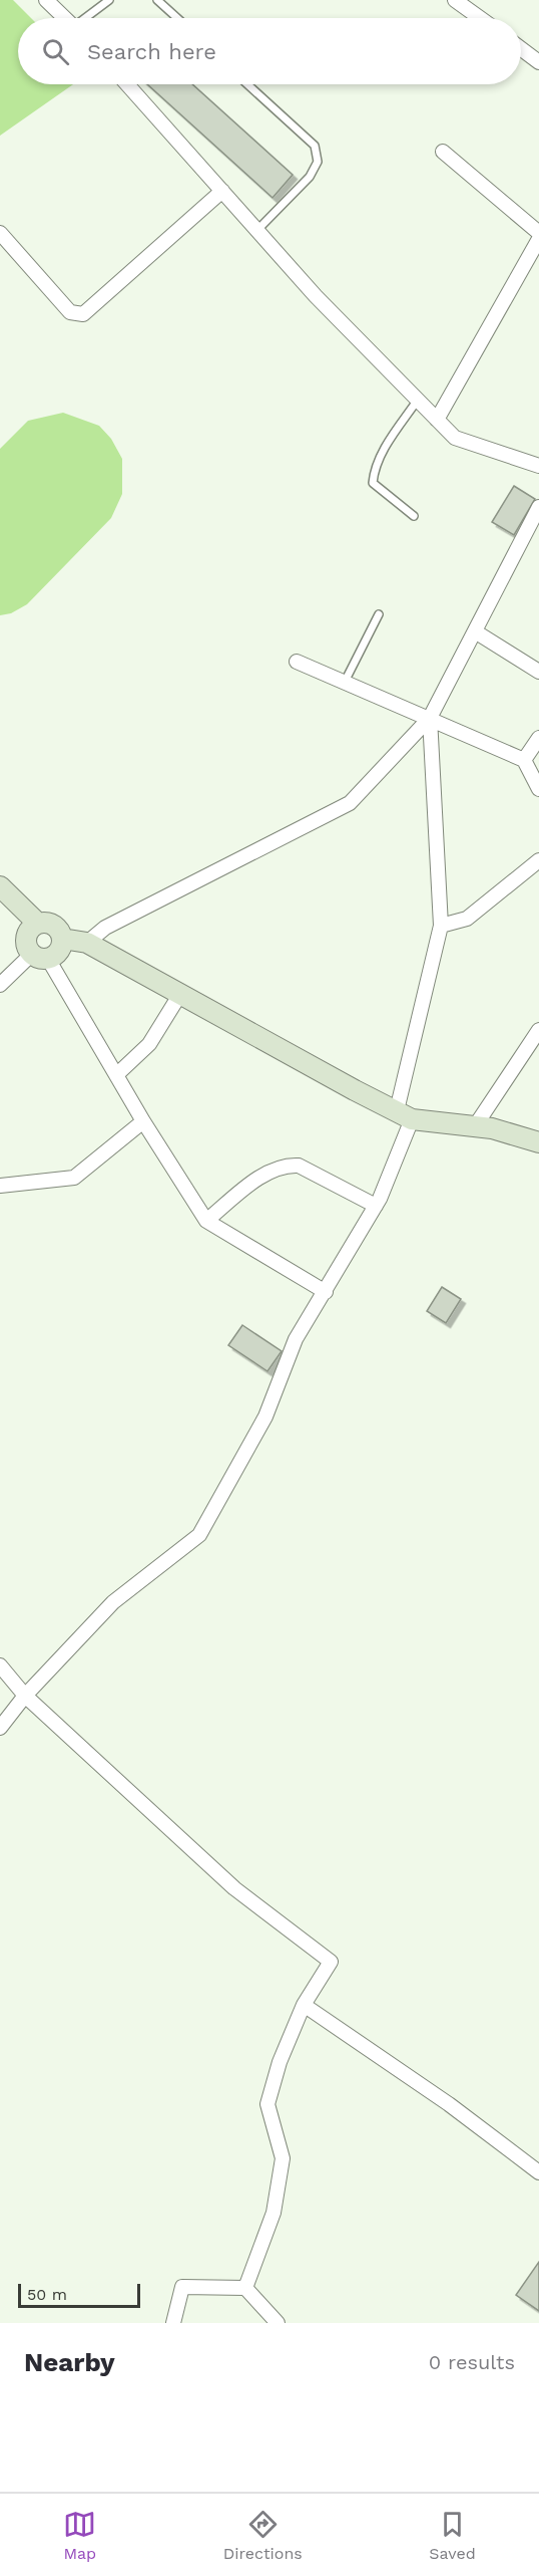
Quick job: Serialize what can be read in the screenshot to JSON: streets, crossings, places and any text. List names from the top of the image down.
{
  "scale_bar": "50 m",
  "page": {
    "search": "Search here",
    "scale": "50 m",
    "heading": ["Nearby", "0 results"],
    "nav": ["Map", "Directions", "Saved"]
  }
}
